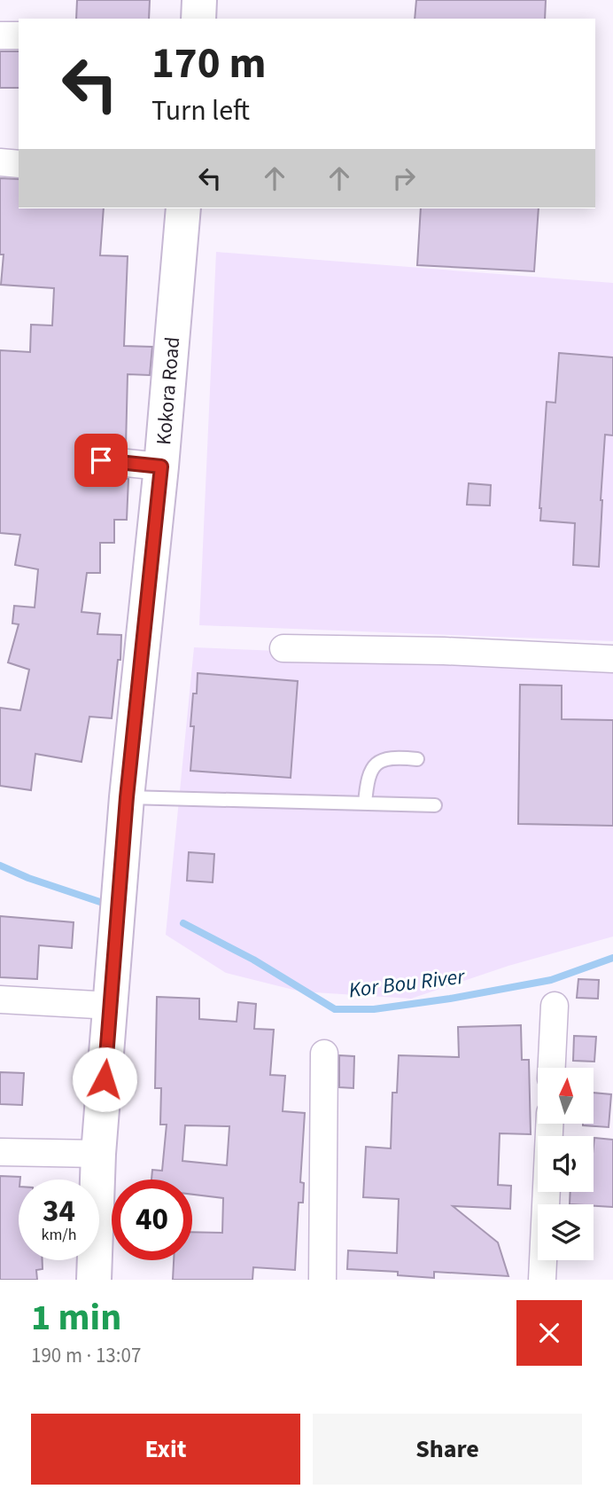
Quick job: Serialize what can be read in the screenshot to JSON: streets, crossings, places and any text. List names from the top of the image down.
{
  "streets": {
    "street": ["Kokora Road"]
  },
  "water": ["Kor Bou River"],
  "north": "top",
  "page": {
    "turn": ["170 m", "Turn left"],
    "speed": "34 km/h",
    "limit": "40",
    "heading": ["1 min", "190 m · 13:07"],
    "buttons": ["Exit", "Share"]
  }
}
